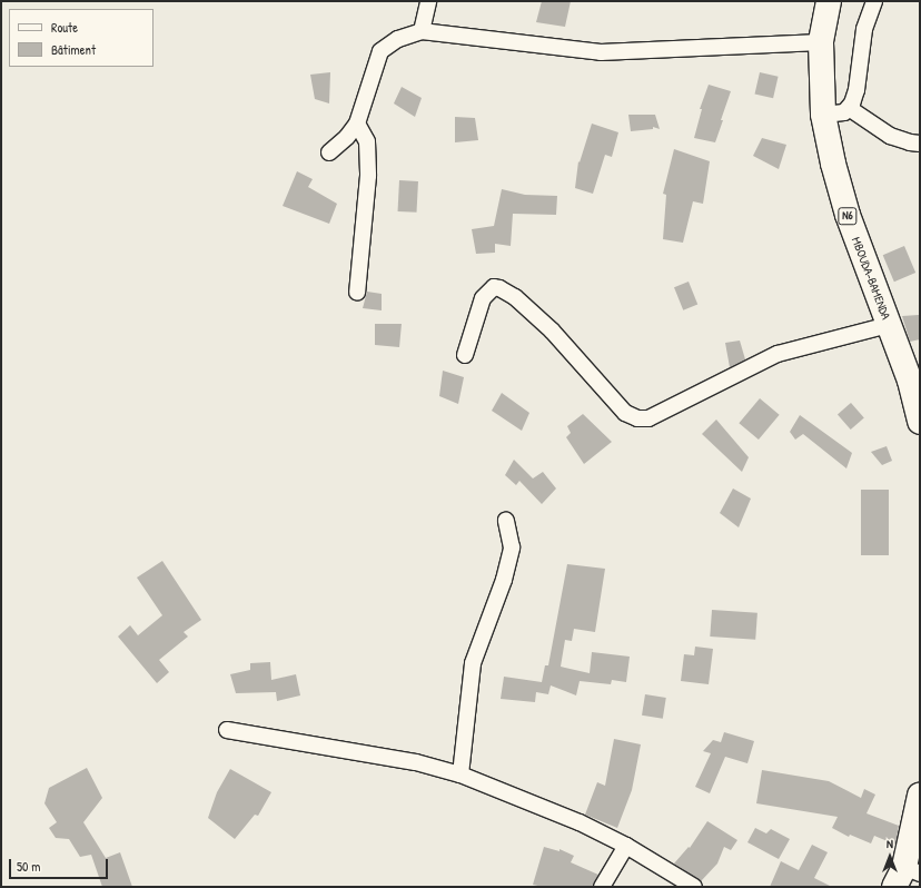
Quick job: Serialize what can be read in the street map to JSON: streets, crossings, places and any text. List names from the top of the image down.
{
  "streets": {
    "highway": ["N6", "MBOUDA-BAMENDA"]
  },
  "legend": ["Route", "Bâtiment"],
  "scale_bar": "50 m",
  "north": "top"
}
